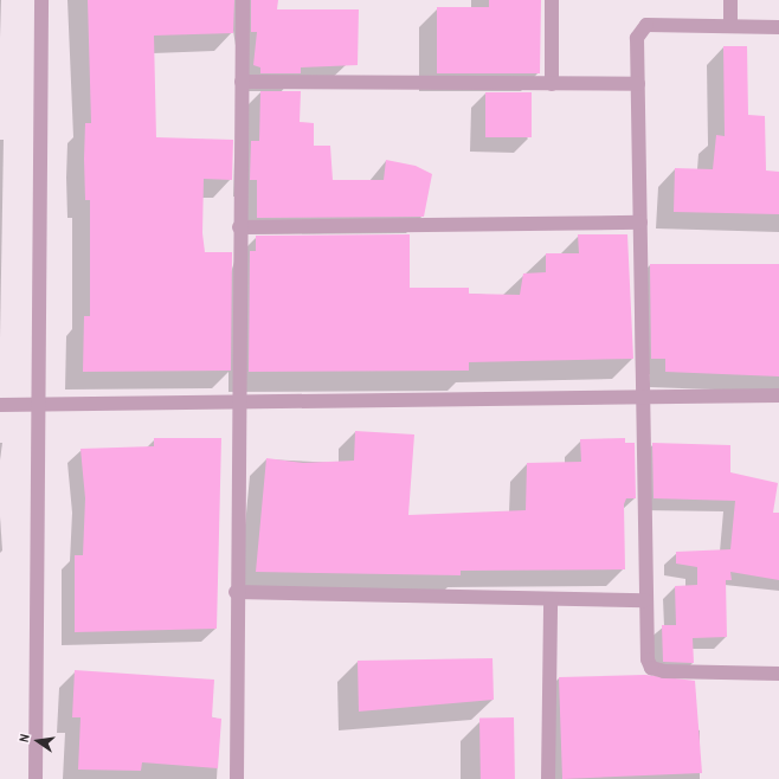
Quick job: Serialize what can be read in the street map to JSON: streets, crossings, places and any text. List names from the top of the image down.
{
  "north": "left"
}
